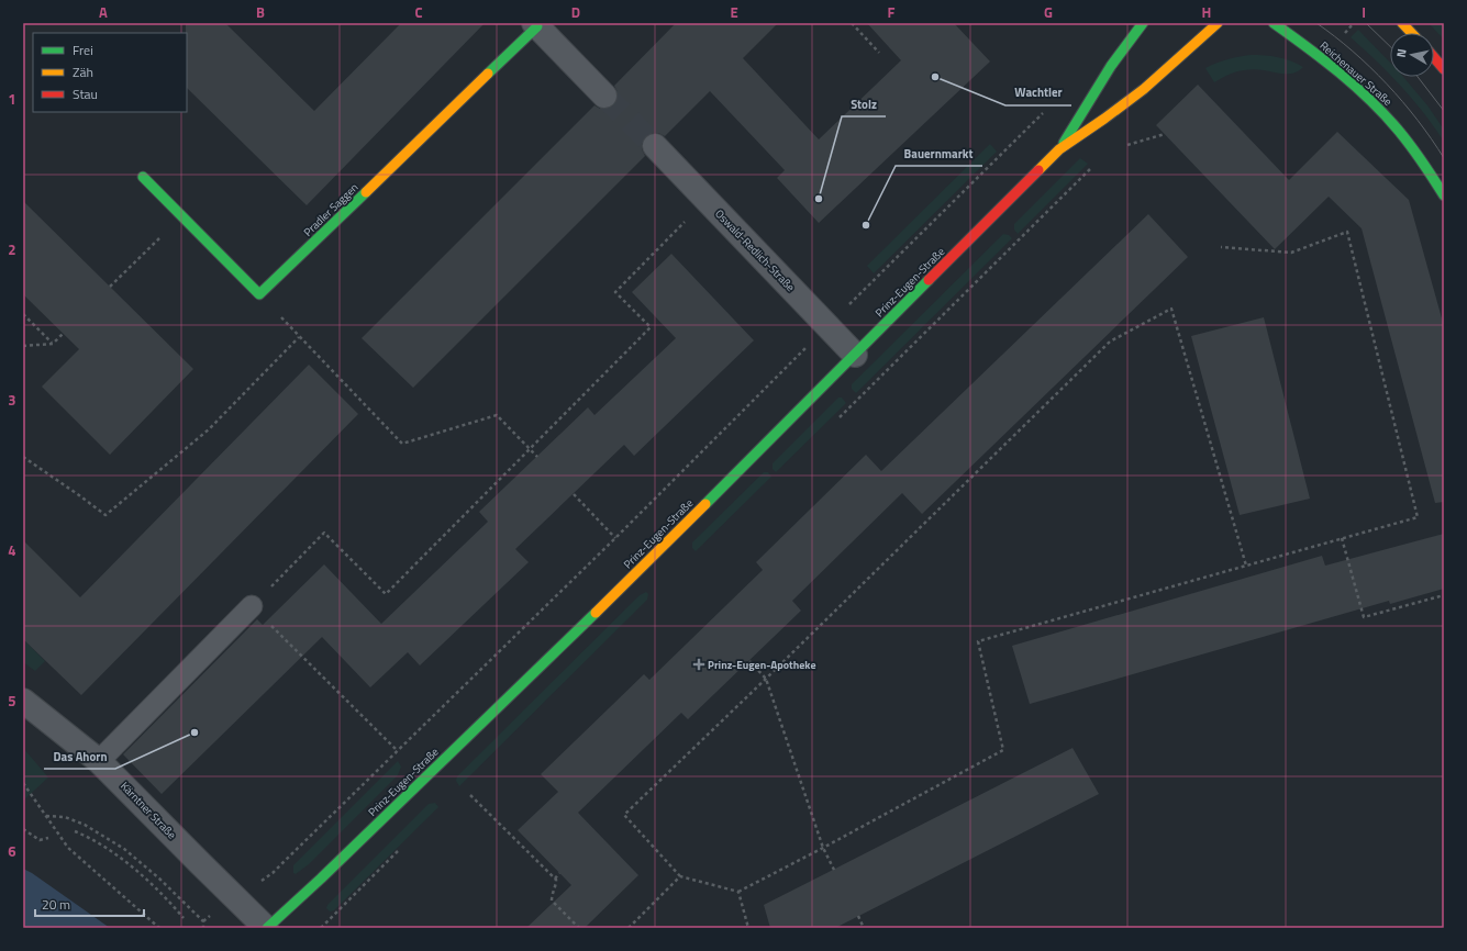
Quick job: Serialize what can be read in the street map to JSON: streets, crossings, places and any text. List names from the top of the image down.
{
  "streets": {
    "street": [
      "Reichenauer Straße",
      "Pradler Saggen",
      "Oswald-Redlich-Straße",
      "Prinz-Eugen-Straße",
      "Kärntner Straße"
    ]
  },
  "crossings": [
    ["Oswald-Redlich-Straße", "Prinz-Eugen-Straße"],
    ["Prinz-Eugen-Straße", "Kärntner Straße"]
  ],
  "places": {
    "other": [
      "Wachtler",
      "Stolz",
      "Bauernmarkt",
      "Das Ahorn"
    ],
    "health": ["Prinz-Eugen-Apotheke"]
  },
  "legend": ["Frei", "Zäh", "Stau"],
  "scale_bar": "20 m",
  "north": "left",
  "grid": {
    "columns": [
      "A",
      "B",
      "C",
      "D",
      "E",
      "F",
      "G",
      "H",
      "I"
    ],
    "rows": [
      "1",
      "2",
      "3",
      "4",
      "5",
      "6"
    ]
  }
}
